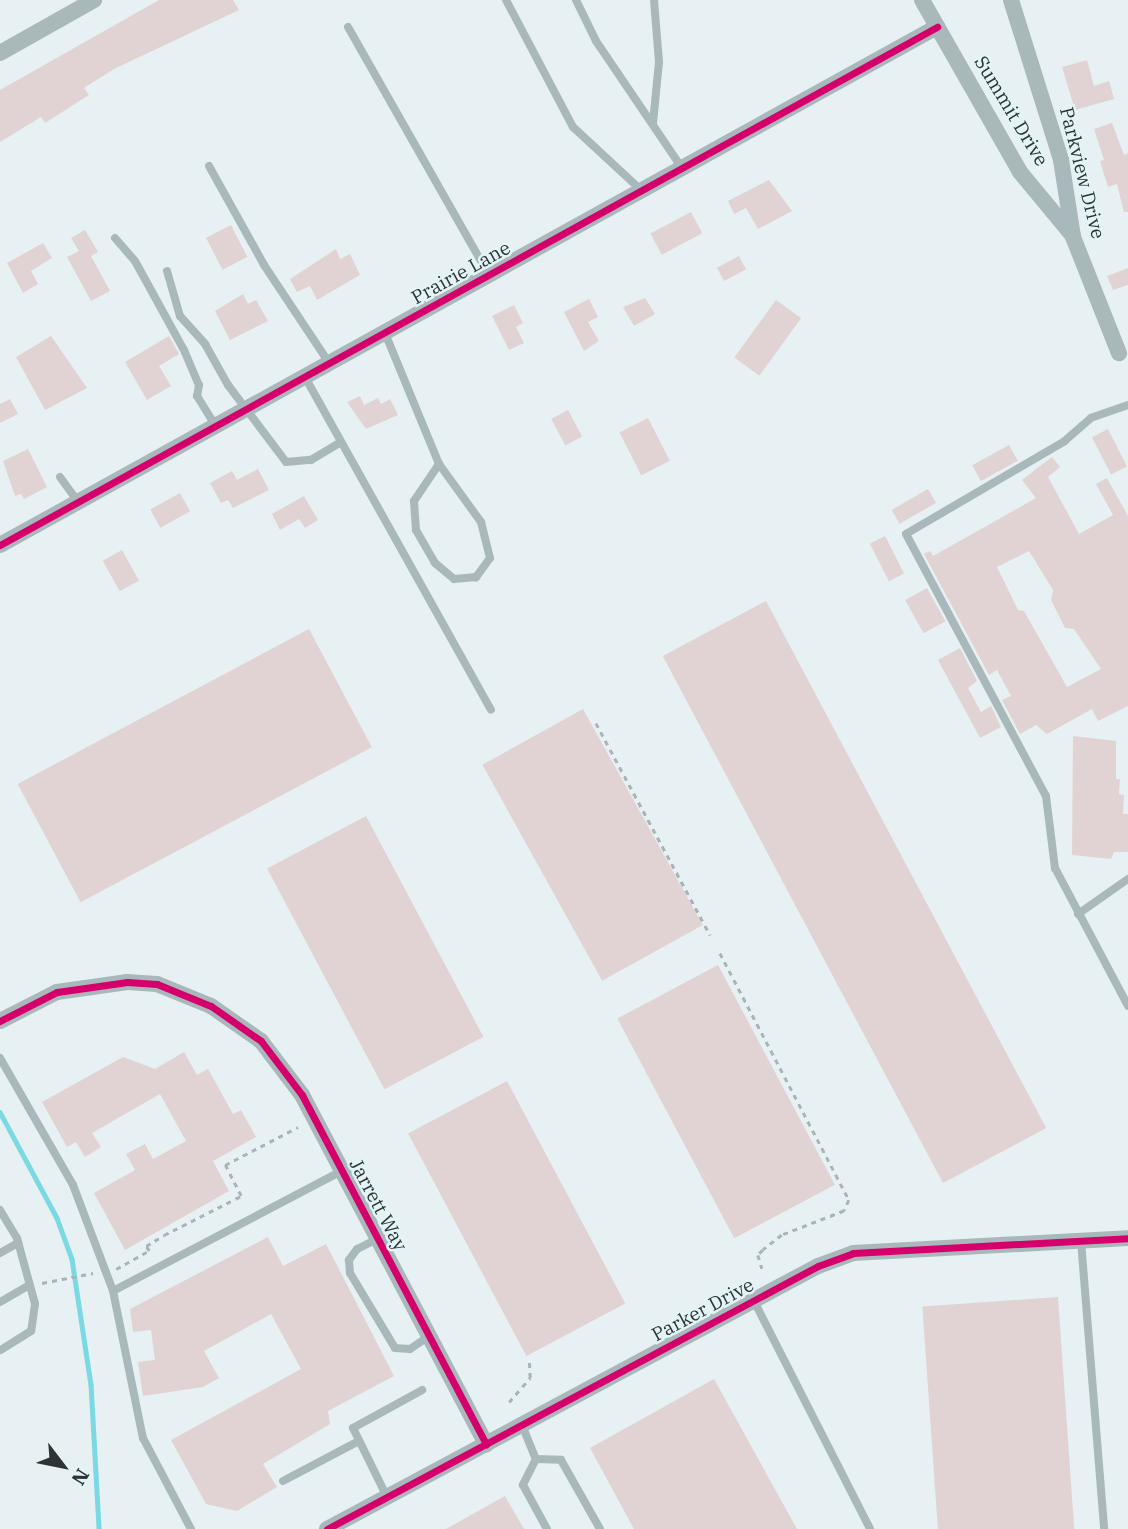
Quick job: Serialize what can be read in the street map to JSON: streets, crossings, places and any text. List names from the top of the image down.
{
  "streets": {
    "street": [
      "Summit Drive",
      "Parkview Drive",
      "Prairie Lane",
      "Jarrett Way",
      "Parker Drive"
    ]
  },
  "crossings": [
    ["Summit Drive", "Parkview Drive"],
    ["Summit Drive", "Prairie Lane"],
    ["Jarrett Way", "Parker Drive"]
  ],
  "north": "bottom right"
}
